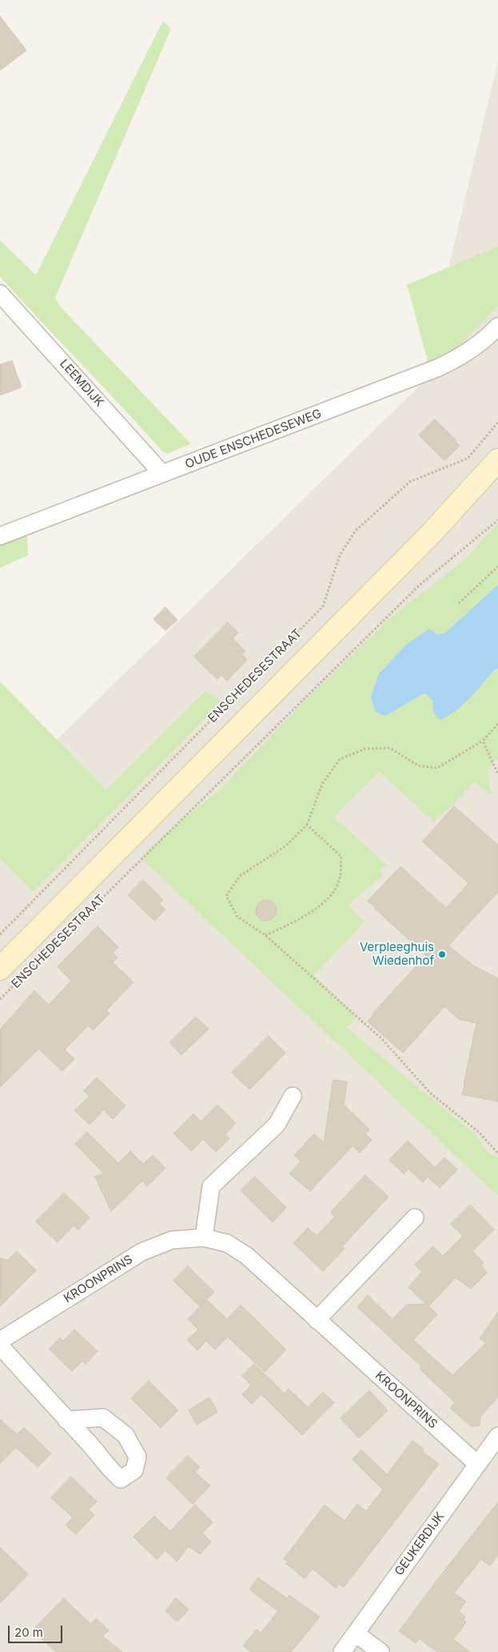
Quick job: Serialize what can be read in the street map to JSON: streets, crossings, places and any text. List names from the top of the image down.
{
  "streets": {
    "main road": ["ENSCHEDESESTRAAT"],
    "street": [
      "LEEMDIJK",
      "OUDE ENSCHEDESEWEG",
      "KROONPRINS",
      "GEUKERDIJK"
    ]
  },
  "crossings": [
    ["LEEMDIJK", "OUDE ENSCHEDESEWEG"],
    ["KROONPRINS", "GEUKERDIJK"]
  ],
  "places": ["Verpleeghuis Wiedenhof"],
  "scale_bar": "20 m"
}
